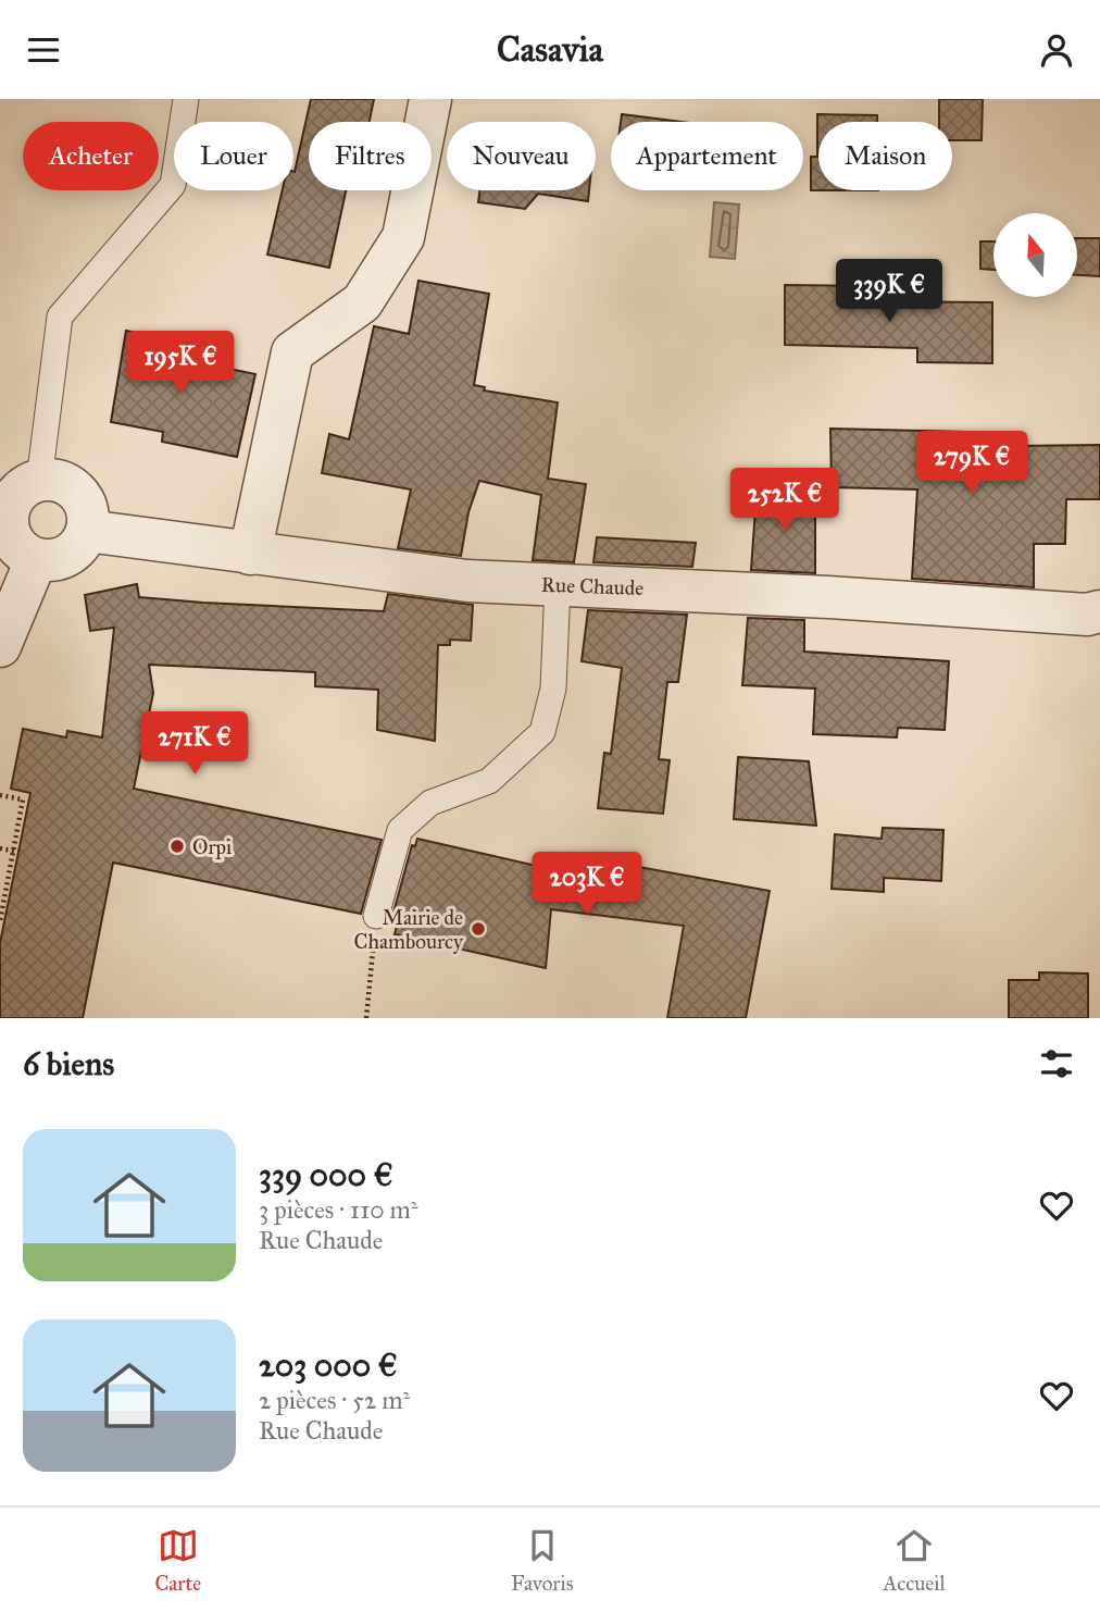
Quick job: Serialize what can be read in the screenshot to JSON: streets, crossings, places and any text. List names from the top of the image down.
{
  "streets": {
    "street": ["Rue Chaude"]
  },
  "places": ["Orpi", "Mairie de Chambourcy"],
  "north": "top",
  "page": {
    "header": "Casavia",
    "chip": [
      "Acheter",
      "Louer",
      "Filtres",
      "Nouveau",
      "Appartement",
      "Maison"
    ],
    "price": [
      "339K €",
      "195K €",
      "279K €",
      "252K €",
      "271K €",
      "203K €"
    ],
    "heading": "6 biens",
    "list": [
      {
        "name": "339 000 €",
        "note": "3 pièces · 110 m² · Rue Chaude"
      },
      {
        "name": "203 000 €",
        "note": "2 pièces · 52 m² · Rue Chaude"
      }
    ],
    "tabs": ["Carte", "Favoris", "Accueil"]
  }
}
